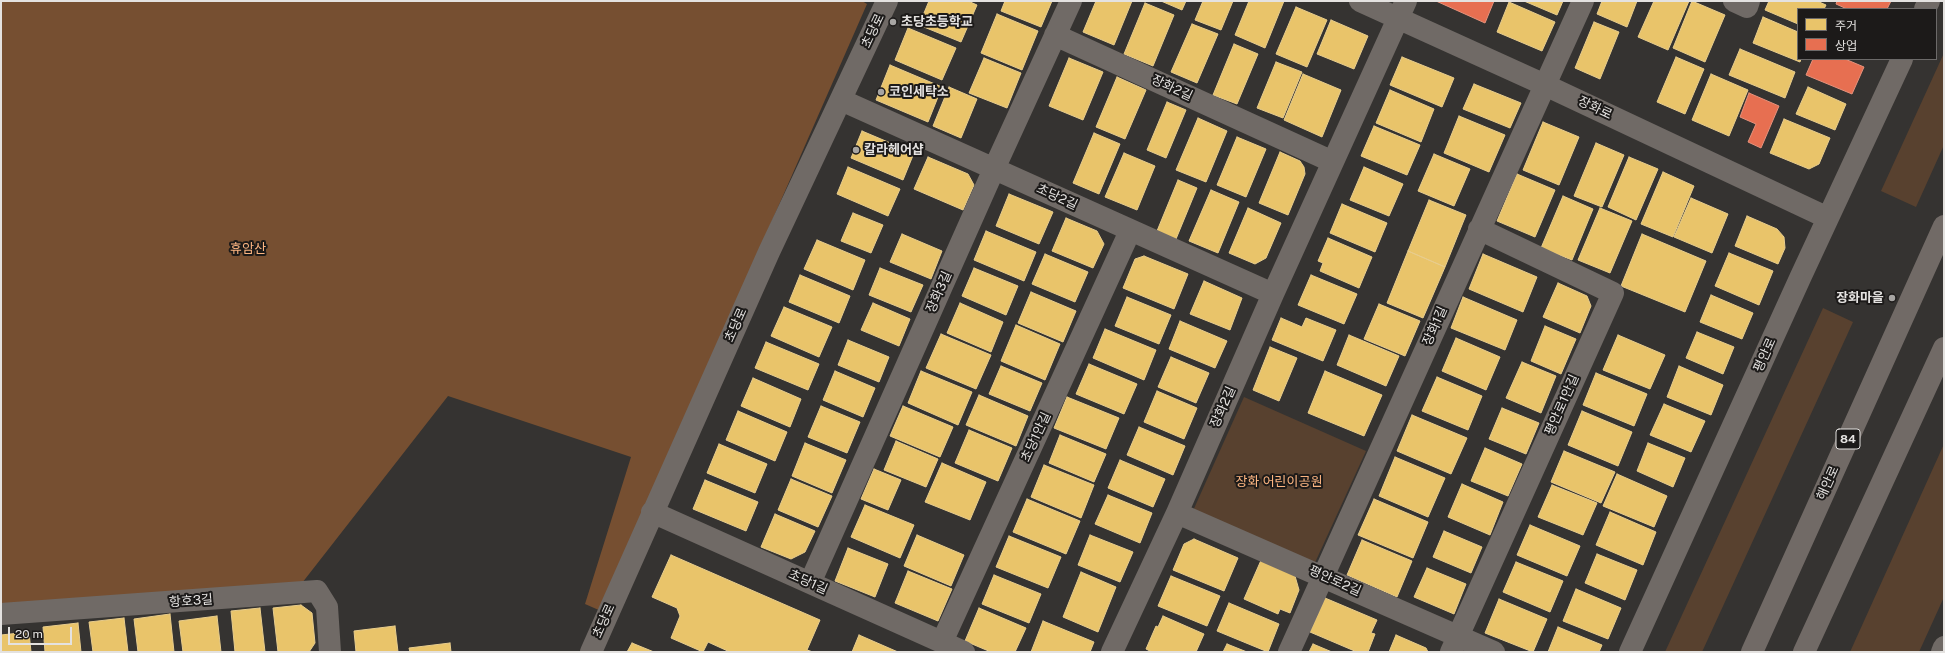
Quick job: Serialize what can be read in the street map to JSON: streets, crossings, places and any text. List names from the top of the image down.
{
  "streets": {
    "main road": ["84", "해안로"],
    "street": [
      "초당로",
      "장화2길",
      "장화로",
      "초당2길",
      "장화3길",
      "장화1길",
      "평안로",
      "평안로1안길",
      "초당1안길",
      "평안로2길",
      "초당1길",
      "항호3길"
    ]
  },
  "crossings": [
    ["초당로", "초당2길"],
    ["초당로", "초당1길"],
    ["장화2길", "장화로"],
    ["장화2길", "초당2길"],
    ["장화2길", "장화3길"],
    ["장화2길", "평안로2길"],
    ["장화로", "장화1길"],
    ["장화로", "평안로"],
    ["초당2길", "장화3길"],
    ["초당2길", "초당1안길"],
    ["장화3길", "초당1길"],
    ["장화1길", "평안로1안길"],
    ["장화1길", "평안로2길"],
    ["평안로1안길", "평안로2길"],
    ["초당1안길", "초당1길"]
  ],
  "parks": ["휴암산", "장화 어린이공원"],
  "places": [
    "초당초등학교",
    "코인세탁소",
    "칼라헤어샵",
    "장화마을"
  ],
  "legend": ["주거", "상업"],
  "scale_bar": "20 m"
}
